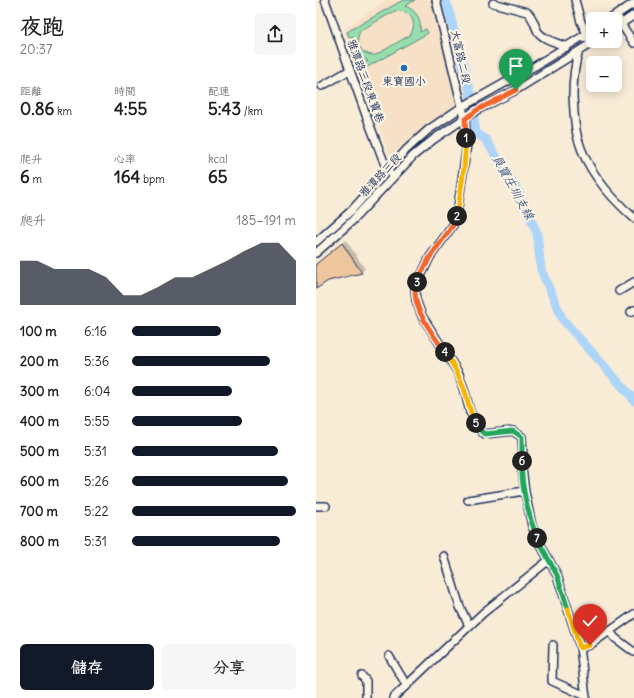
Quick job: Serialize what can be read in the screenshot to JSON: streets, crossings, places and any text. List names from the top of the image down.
{
  "streets": {
    "street": ["大富路二段", "雅潭路三段東寶巷", "雅潭路三段"]
  },
  "crossings": [
    ["大富路二段", "雅潭路三段"],
    ["雅潭路三段東寶巷", "雅潭路三段"]
  ],
  "water": ["員寶庄圳支線"],
  "places": ["東寶國小"],
  "page": {
    "heading": ["夜跑", "20:37"],
    "map_buttons": ["+", "−"],
    "stats": [
      ["距離", "0.86 km"],
      ["時間", "4:55"],
      ["配速", "5:43 /km"],
      ["爬升", "6 m"],
      ["心率", "164 bpm"],
      ["kcal", "65"]
    ],
    "pins": [
      "1",
      "2",
      "3",
      "4",
      "5",
      "6",
      "7"
    ],
    "chart": ["爬升", "185–191 m"],
    "list": [
      {
        "name": "100 m",
        "note": "6:16"
      },
      {
        "name": "200 m",
        "note": "5:36"
      },
      {
        "name": "300 m",
        "note": "6:04"
      },
      {
        "name": "400 m",
        "note": "5:55"
      },
      {
        "name": "500 m",
        "note": "5:31"
      },
      {
        "name": "600 m",
        "note": "5:26"
      },
      {
        "name": "700 m",
        "note": "5:22"
      },
      {
        "name": "800 m",
        "note": "5:31"
      }
    ],
    "buttons": ["儲存", "分享"]
  }
}
